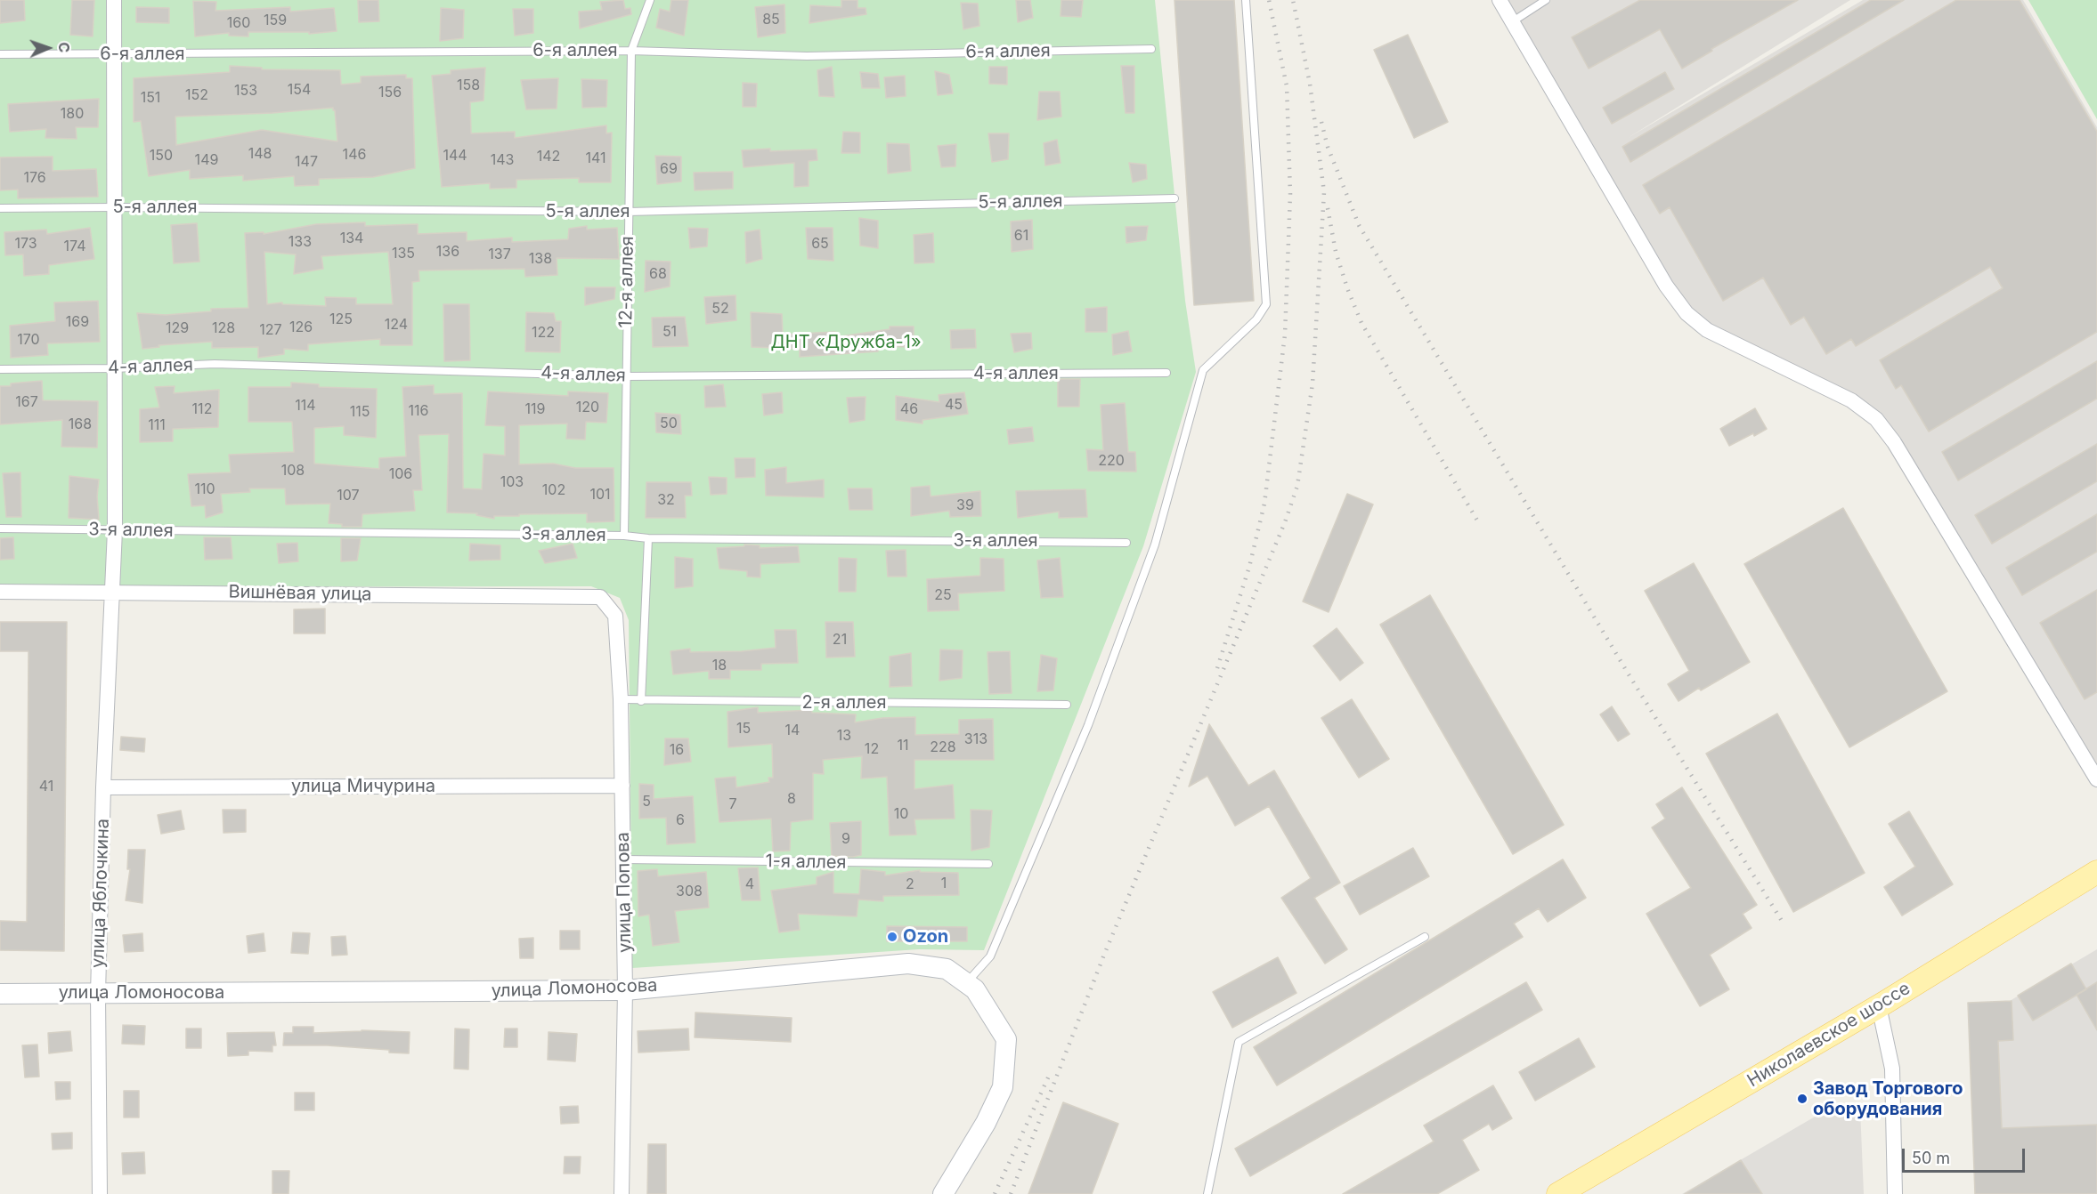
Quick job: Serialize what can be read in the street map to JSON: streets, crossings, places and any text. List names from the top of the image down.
{
  "streets": {
    "main road": ["Николаевское шоссе"],
    "street": [
      "Вишнёвая улица",
      "улица Мичурина",
      "улица Попова",
      "улица Яблочкина",
      "улица Ломоносова"
    ],
    "lane": [
      "6-я аллея",
      "5-я аллея",
      "12-я аллея",
      "4-я аллея",
      "3-я аллея",
      "2-я аллея",
      "1-я аллея"
    ]
  },
  "crossings": [
    ["6-я аллея", "12-я аллея"],
    ["6-я аллея", "улица Яблочкина"],
    ["5-я аллея", "12-я аллея"],
    ["5-я аллея", "улица Яблочкина"],
    ["12-я аллея", "4-я аллея"],
    ["12-я аллея", "3-я аллея"],
    ["4-я аллея", "улица Яблочкина"],
    ["3-я аллея", "улица Яблочкина"],
    ["Вишнёвая улица", "улица Попова"],
    ["Вишнёвая улица", "улица Яблочкина"],
    ["2-я аллея", "улица Попова"],
    ["улица Мичурина", "улица Попова"],
    ["улица Мичурина", "улица Яблочкина"],
    ["1-я аллея", "улица Попова"],
    ["улица Попова", "улица Ломоносова"],
    ["улица Яблочкина", "улица Ломоносова"]
  ],
  "parks": ["ДНТ «Дружба-1»"],
  "places": ["Ozon", "Завод Торгового оборудования"],
  "house_numbers": [
    "85",
    "159",
    "160",
    "158",
    "154",
    "153",
    "156",
    "152",
    "151",
    "180",
    "148",
    "146",
    "150",
    "144",
    "142",
    "141",
    "149",
    "143",
    "147",
    "69",
    "176",
    "61",
    "134",
    "133",
    "173",
    "65",
    "174",
    "136",
    "135",
    "137",
    "138",
    "68",
    "52",
    "125",
    "169",
    "124",
    "126",
    "129",
    "128",
    "127",
    "51",
    "122",
    "170",
    "167",
    "45",
    "114",
    "120",
    "112",
    "119",
    "46",
    "116",
    "115",
    "50",
    "168",
    "111",
    "220",
    "108",
    "106",
    "103",
    "110",
    "102",
    "101",
    "107",
    "32",
    "39",
    "25",
    "21",
    "18",
    "15",
    "14",
    "13",
    "313",
    "11",
    "228",
    "12",
    "16",
    "41",
    "8",
    "5",
    "7",
    "10",
    "6",
    "9",
    "1",
    "4",
    "2",
    "308"
  ],
  "scale_bar": "50 m",
  "north": "right"
}
